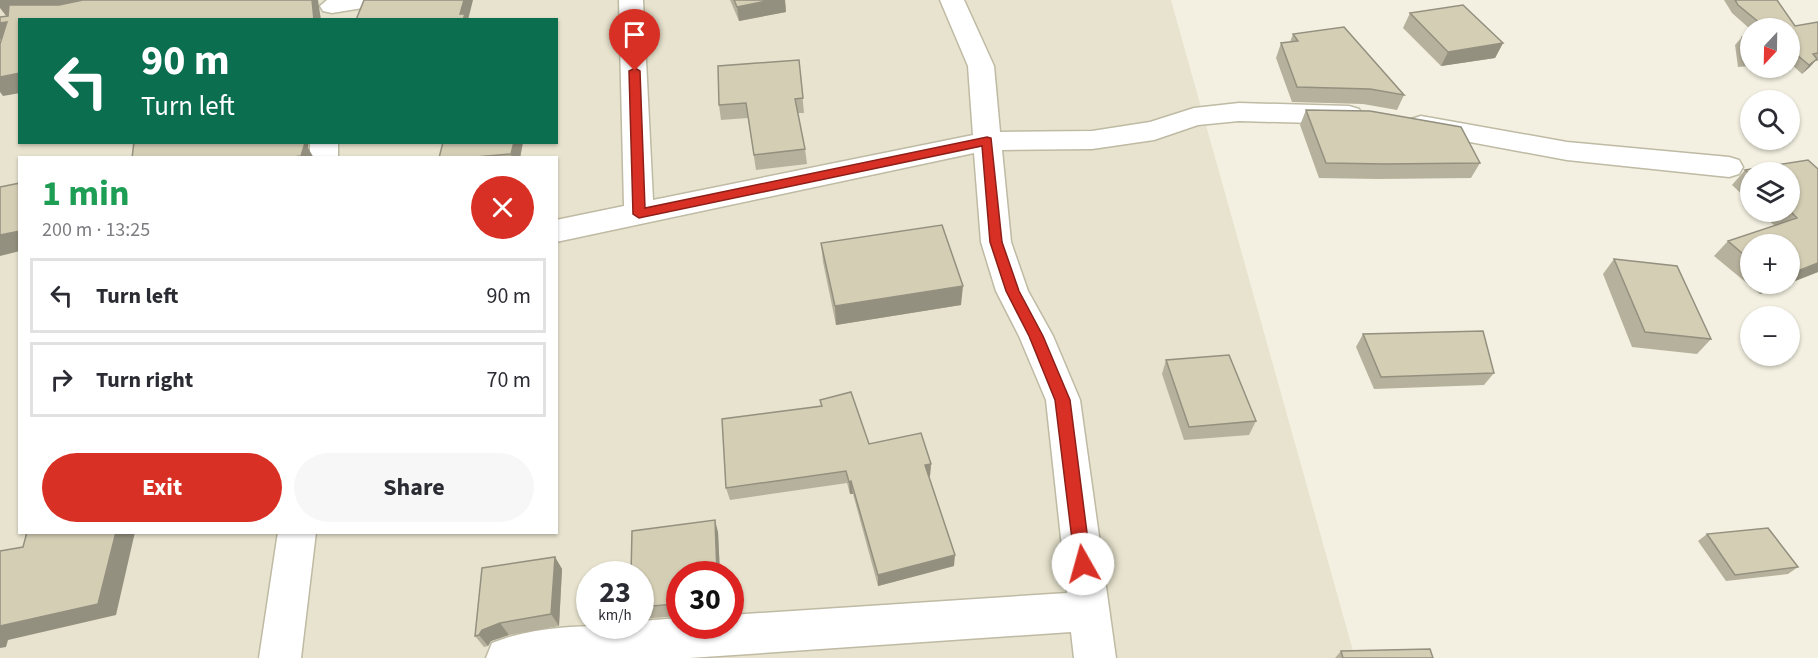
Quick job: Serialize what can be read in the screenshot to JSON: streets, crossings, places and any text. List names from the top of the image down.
{
  "north": "bottom",
  "page": {
    "map_buttons": ["+", "−"],
    "turn": ["90 m", "Turn left"],
    "heading": ["1 min", "200 m · 13:25"],
    "list": [
      {
        "name": "Turn left",
        "value": "90 m"
      },
      {
        "name": "Turn right",
        "value": "70 m"
      }
    ],
    "buttons": ["Exit", "Share"],
    "speed": "23 km/h",
    "limit": "30"
  }
}
